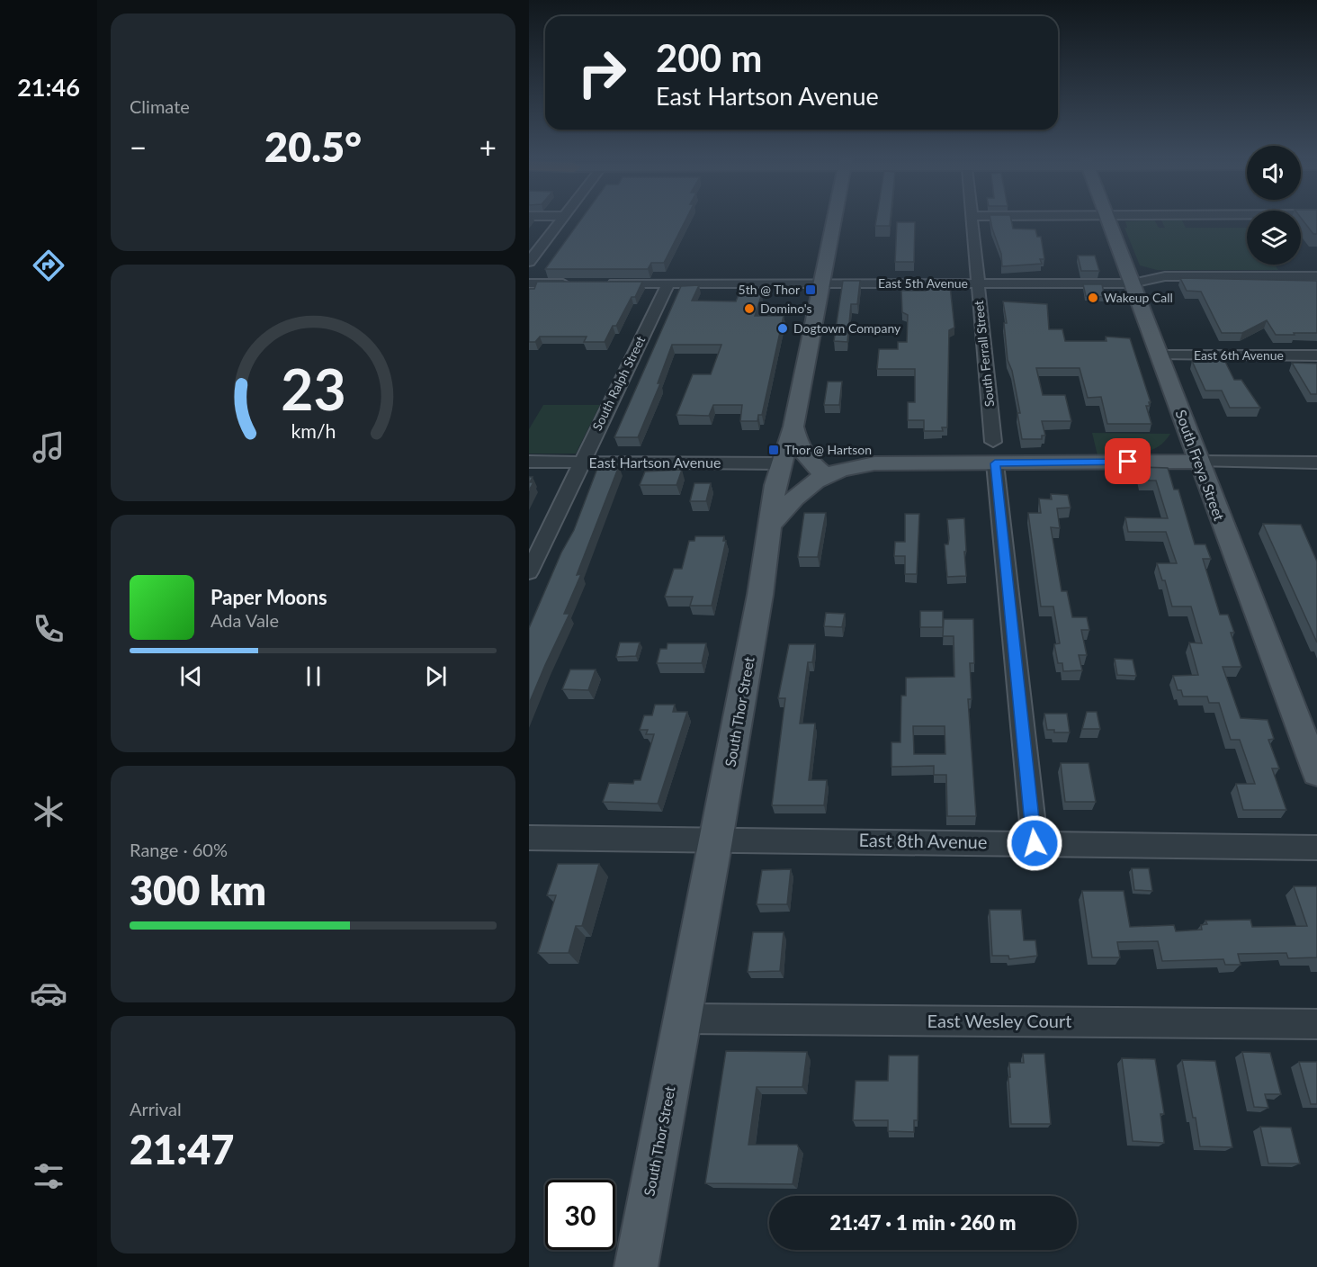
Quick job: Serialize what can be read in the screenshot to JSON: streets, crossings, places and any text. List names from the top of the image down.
{
  "streets": {
    "main road": ["South Freya Street", "South Thor Street"],
    "street": [
      "East 5th Avenue",
      "South Ferrall Street",
      "East 6th Avenue",
      "South Ralph Street",
      "East Hartson Avenue",
      "East 8th Avenue",
      "East Wesley Court"
    ]
  },
  "crossings": [
    ["East 5th Avenue", "South Ferrall Street"],
    ["East 5th Avenue", "South Ralph Street"],
    ["East 5th Avenue", "South Freya Street"],
    ["East 5th Avenue", "South Thor Street"],
    ["East 6th Avenue", "South Freya Street"],
    ["South Ralph Street", "East Hartson Avenue"],
    ["East Hartson Avenue", "South Thor Street"],
    ["South Thor Street", "East 8th Avenue"],
    ["South Thor Street", "East Wesley Court"]
  ],
  "places": {
    "transit": ["5th @ Thor", "Thor @ Hartson"],
    "other": ["Wakeup Call", "Domino's", "Dogtown Company"]
  },
  "page": {
    "tabs": "21:46",
    "tile": [
      "Climate",
      ["Range · 60%", "300 km"],
      ["Arrival", "21:47"]
    ],
    "turn": ["200 m", "East Hartson Avenue"],
    "heat": ["−", "20.5°", "+"],
    "song": ["Paper Moons", "Ada Vale"],
    "limit": "30",
    "trip": "21:47 · 1 min · 260 m",
    "gauge": ["23", "km/h"]
  }
}
